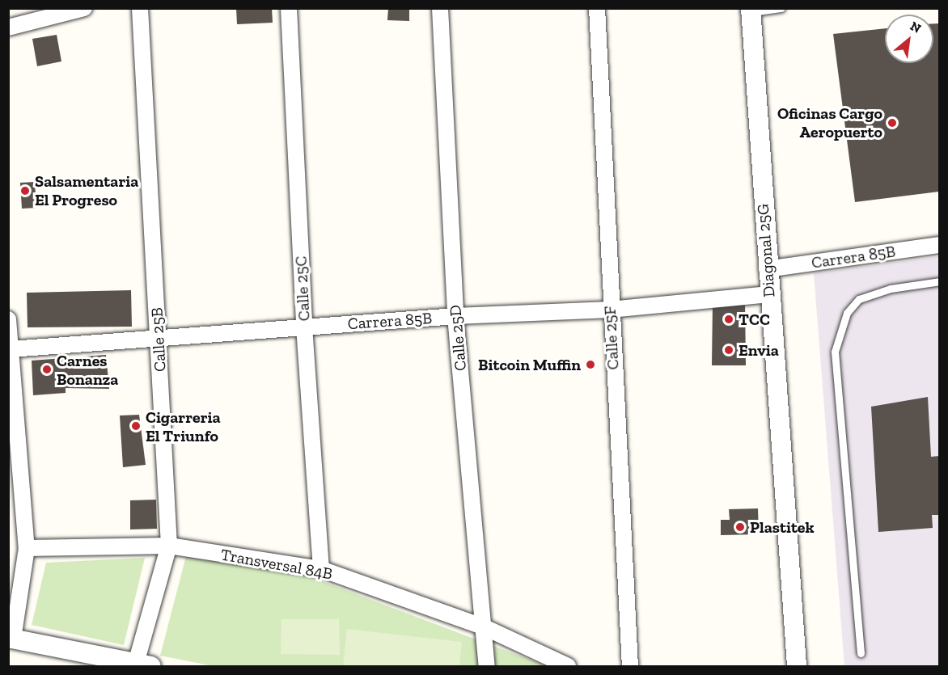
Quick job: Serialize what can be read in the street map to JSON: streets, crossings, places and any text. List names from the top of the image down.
{
  "streets": {
    "street": [
      "Diagonal 25G",
      "Carrera 85B",
      "Calle 25C",
      "Calle 25D",
      "Calle 25F",
      "Calle 25B",
      "Transversal 84B"
    ]
  },
  "crossings": [
    ["Diagonal 25G", "Carrera 85B"],
    ["Carrera 85B", "Calle 25C"],
    ["Carrera 85B", "Calle 25D"],
    ["Carrera 85B", "Calle 25F"],
    ["Carrera 85B", "Calle 25B"],
    ["Calle 25C", "Transversal 84B"],
    ["Calle 25D", "Transversal 84B"],
    ["Calle 25B", "Transversal 84B"]
  ],
  "places": [
    "Oficinas Cargo Aeropuerto",
    "Salsamentaria El Progreso",
    "TCC",
    "Envia",
    "Bitcoin Muffin",
    "Carnes Bonanza",
    "Cigarreria El Triunfo",
    "Plastitek"
  ],
  "north": "top right"
}
